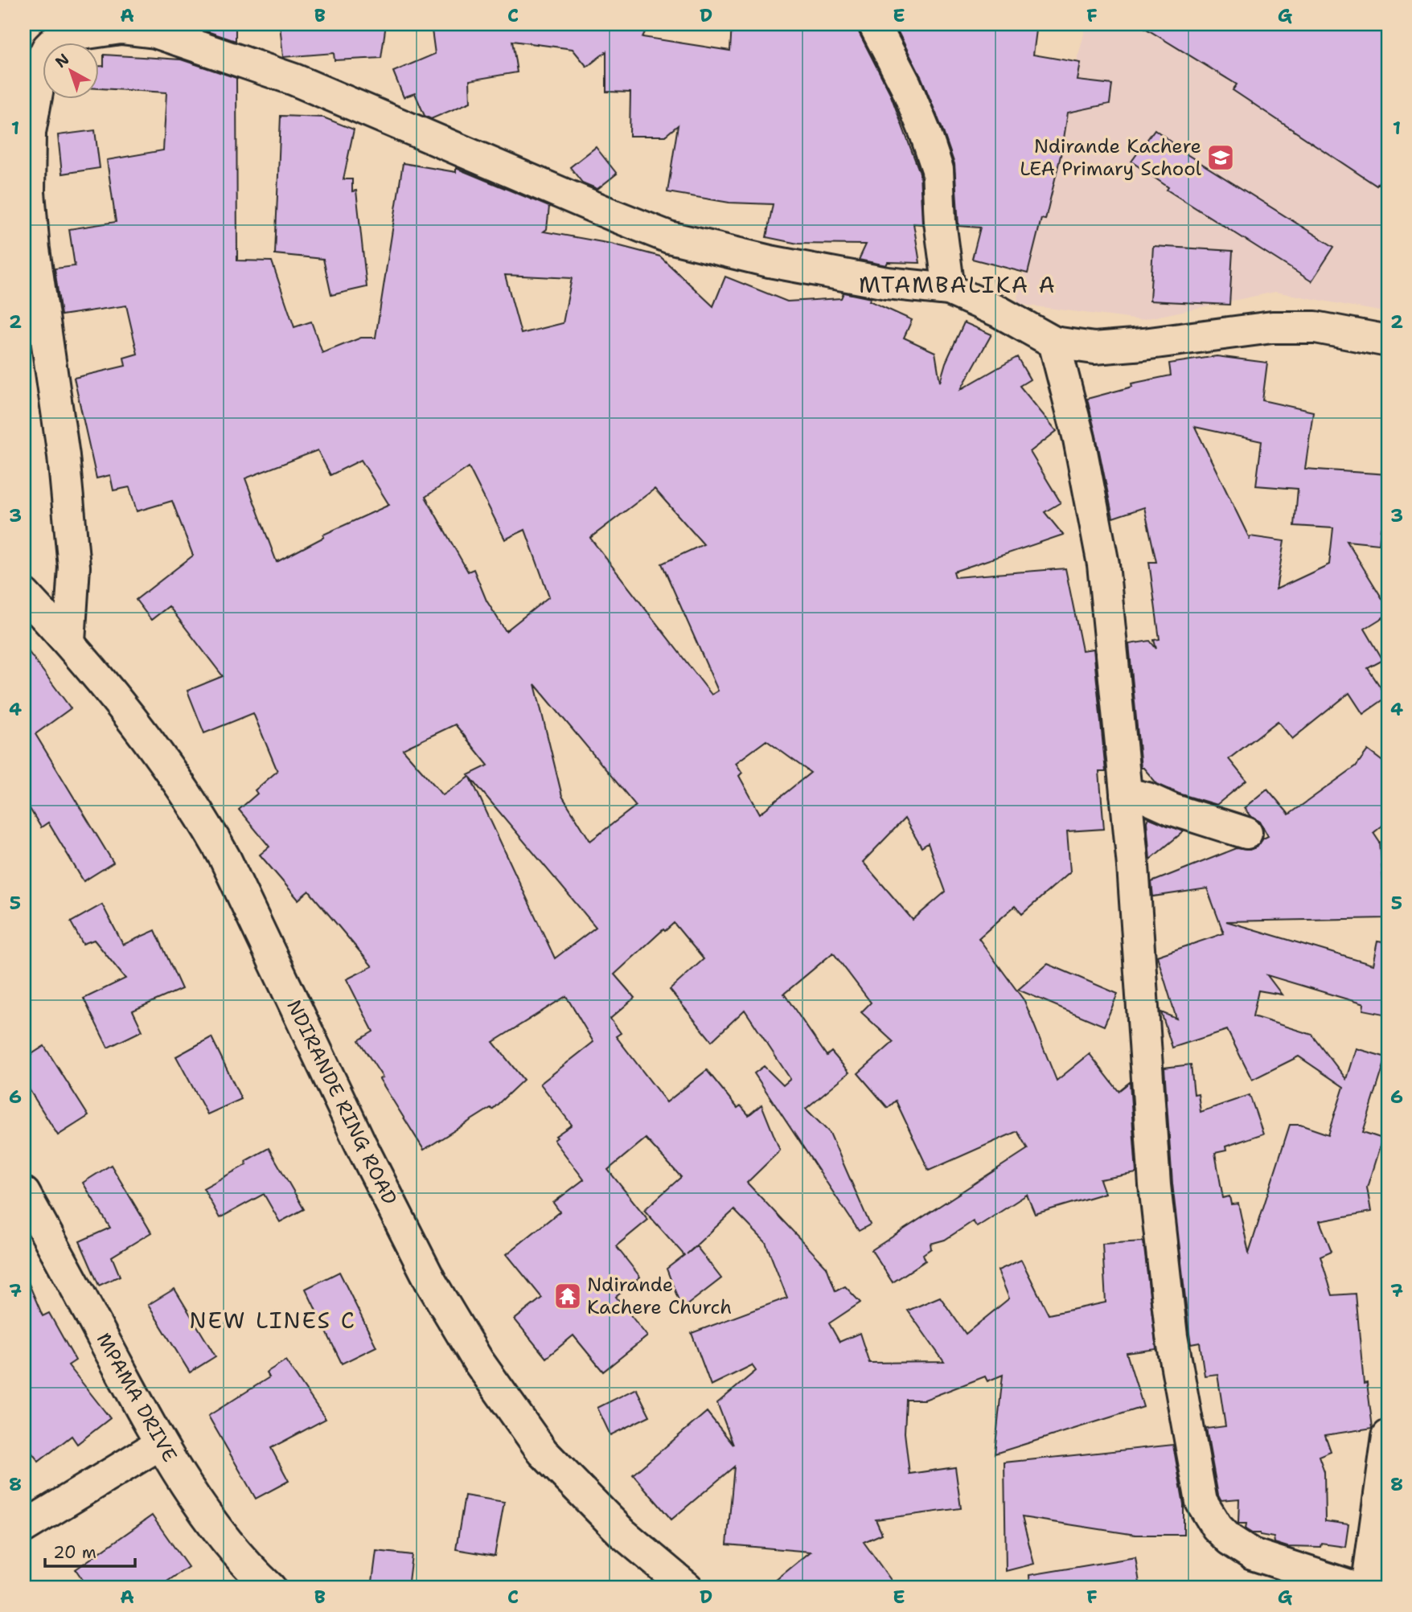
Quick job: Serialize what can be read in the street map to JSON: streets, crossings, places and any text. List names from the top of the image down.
{
  "streets": {
    "street": ["NDIRANDE RING ROAD", "MPAMA DRIVE"]
  },
  "districts": ["MTAMBALIKA A", "NEW LINES C"],
  "places": {
    "school or university": ["Ndirande Kachere LEA Primary School"],
    "temple": ["Ndirande Kachere Church"]
  },
  "scale_bar": "20 m",
  "north": "top left",
  "grid": {
    "columns": [
      "A",
      "B",
      "C",
      "D",
      "E",
      "F",
      "G"
    ],
    "rows": [
      "1",
      "2",
      "3",
      "4",
      "5",
      "6",
      "7",
      "8"
    ]
  }
}
